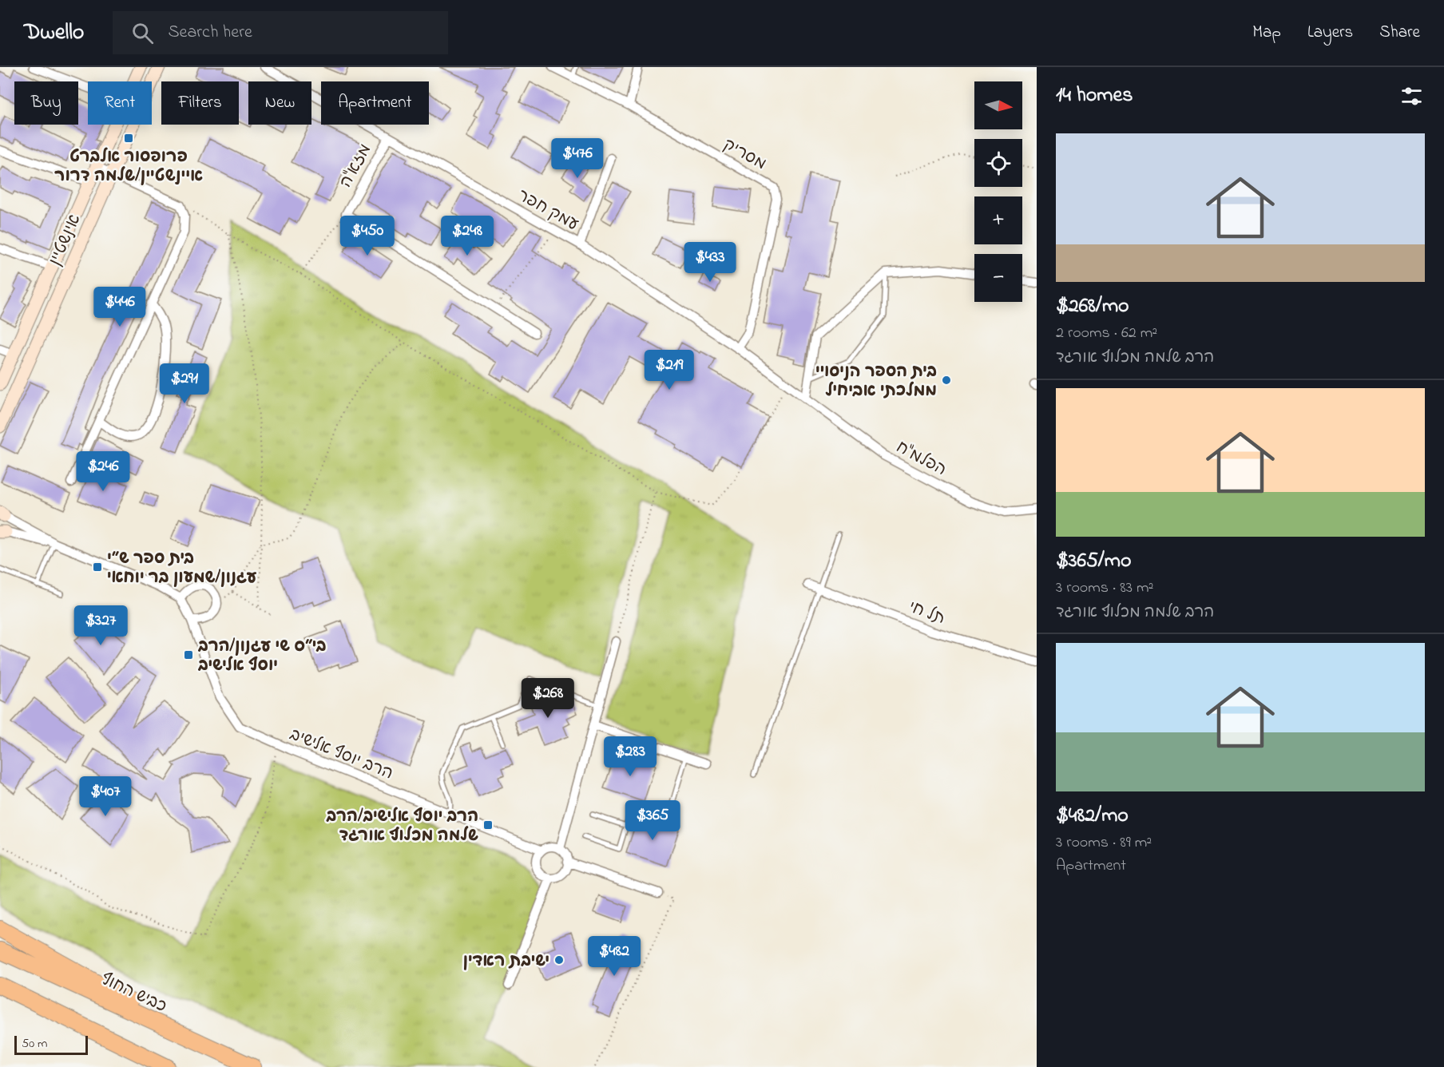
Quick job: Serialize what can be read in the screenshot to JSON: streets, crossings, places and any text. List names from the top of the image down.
{
  "streets": {
    "highway": ["כביש החוף"],
    "main road": ["אינשטיין"],
    "street": [
      "מסריק",
      "מזא\"ה",
      "עמק חפר",
      "הפלמ\"ח",
      "תל חי",
      "הרב יוסף אלישיב"
    ]
  },
  "crossings": [
    ["מסריק", "עמק חפר"],
    ["מזא\"ה", "עמק חפר"],
    ["עמק חפר", "הפלמ\"ח"]
  ],
  "places": {
    "transit": [
      "פרופסור אלברט איינשטיין/שלמה דרור",
      "בית ספר ש״י עגנון/שמעון בר יוחאי",
      "בי״ס שי עגנון/הרב יוסף אלישיב",
      "הרב יוסף אלישיב/הרב שלמה מכלוף אורגד"
    ],
    "other": ["בית הספר הניסויי ממלכתי אביחיל", "ישיבת ראדין"]
  },
  "scale_bar": "50 m",
  "north": "right",
  "page": {
    "header": "Dwello",
    "search": "Search here",
    "nav": ["Map", "Layers", "Share"],
    "heading": "14 homes",
    "map_buttons": ["+", "−"],
    "chip": [
      "Buy",
      "Rent",
      "Filters",
      "New",
      "Apartment"
    ],
    "list": [
      {
        "name": "$268/mo",
        "note": "2 rooms · 62 m² · הרב שלמה מכלוף אורגד"
      },
      {
        "name": "$365/mo",
        "note": "3 rooms · 83 m² · הרב שלמה מכלוף אורגד"
      },
      {
        "name": "$482/mo",
        "note": "3 rooms · 89 m² · Apartment"
      }
    ],
    "price": [
      "$476",
      "$450",
      "$248",
      "$433",
      "$446",
      "$219",
      "$291",
      "$246",
      "$327",
      "$268",
      "$283",
      "$407",
      "$365",
      "$482"
    ],
    "scale": "50 m"
  }
}
